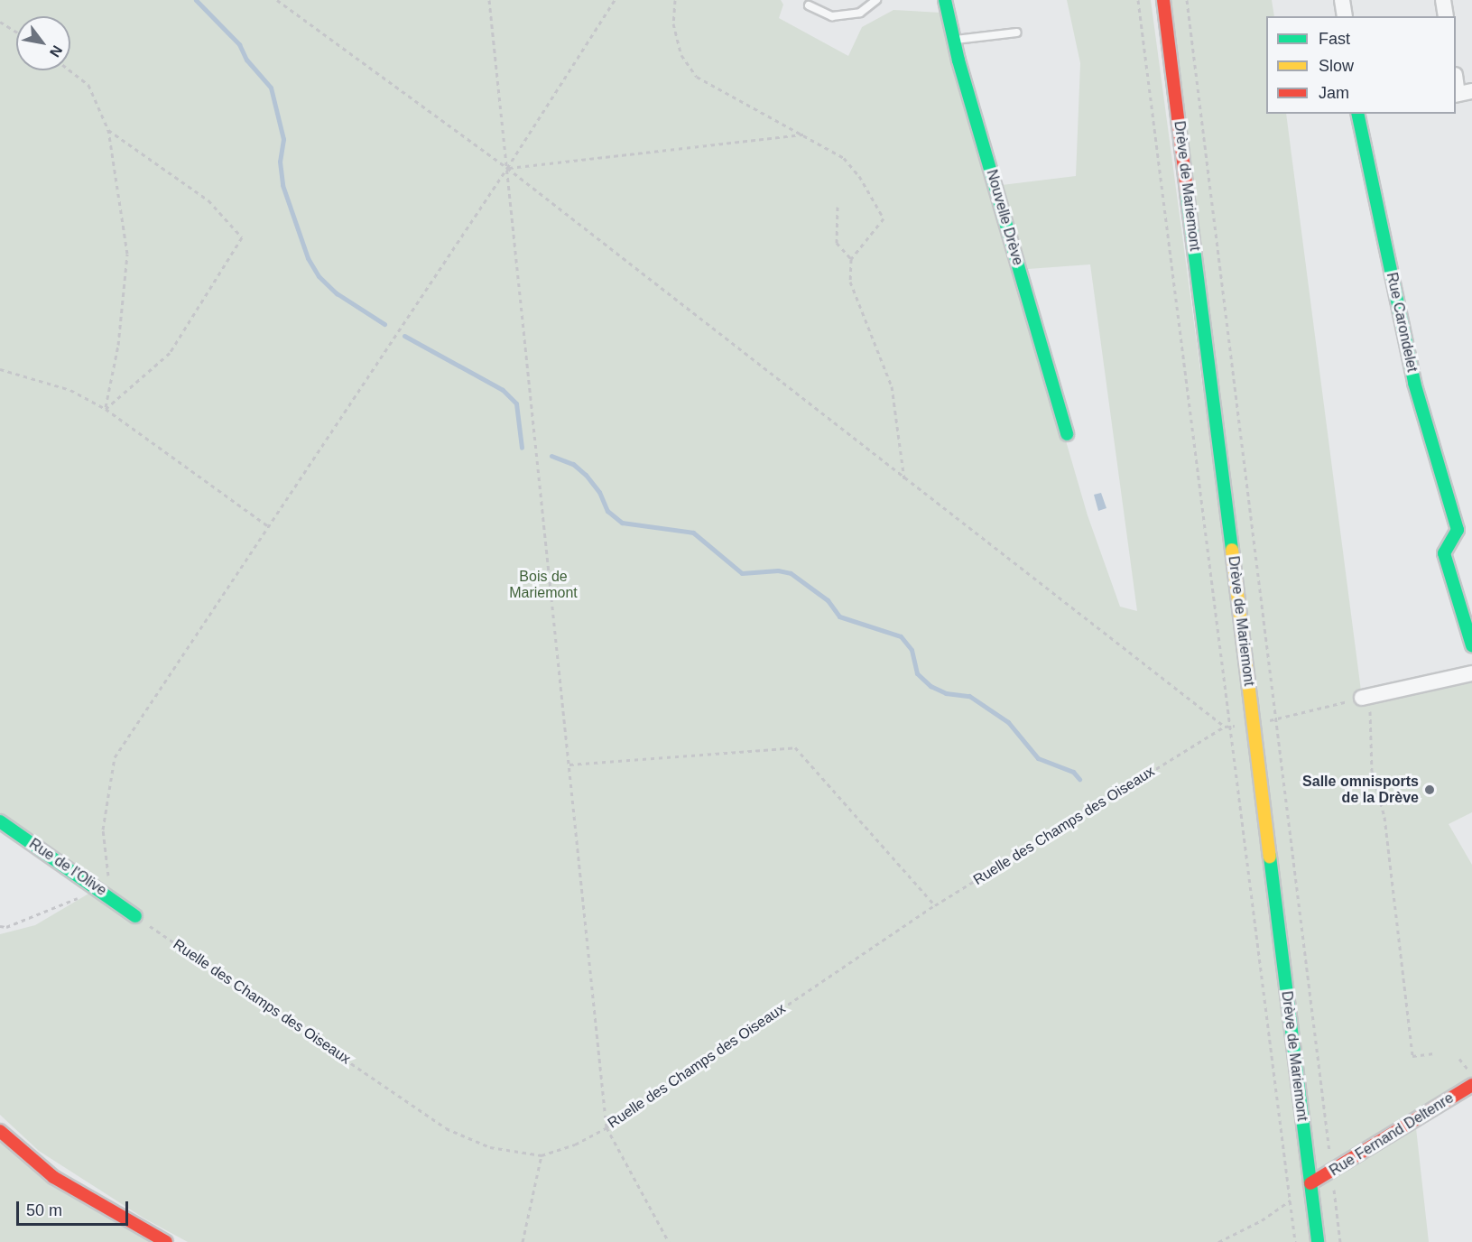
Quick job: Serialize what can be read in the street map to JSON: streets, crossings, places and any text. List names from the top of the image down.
{
  "streets": {
    "street": [
      "Drève de Mariemont",
      "Nouvelle Drève",
      "Rue Carondelet",
      "Rue de l'Olive",
      "Rue Fernand Deltenre"
    ],
    "path": ["Ruelle des Champs des Oiseaux"]
  },
  "crossings": [
    ["Drève de Mariemont", "Ruelle des Champs des Oiseaux"],
    ["Drève de Mariemont", "Rue Fernand Deltenre"],
    ["Ruelle des Champs des Oiseaux", "Rue de l'Olive"]
  ],
  "parks": ["Bois de Mariemont"],
  "places": ["Salle omnisports de la Drève"],
  "legend": ["Fast", "Slow", "Jam"],
  "scale_bar": "50 m",
  "north": "bottom right"
}
